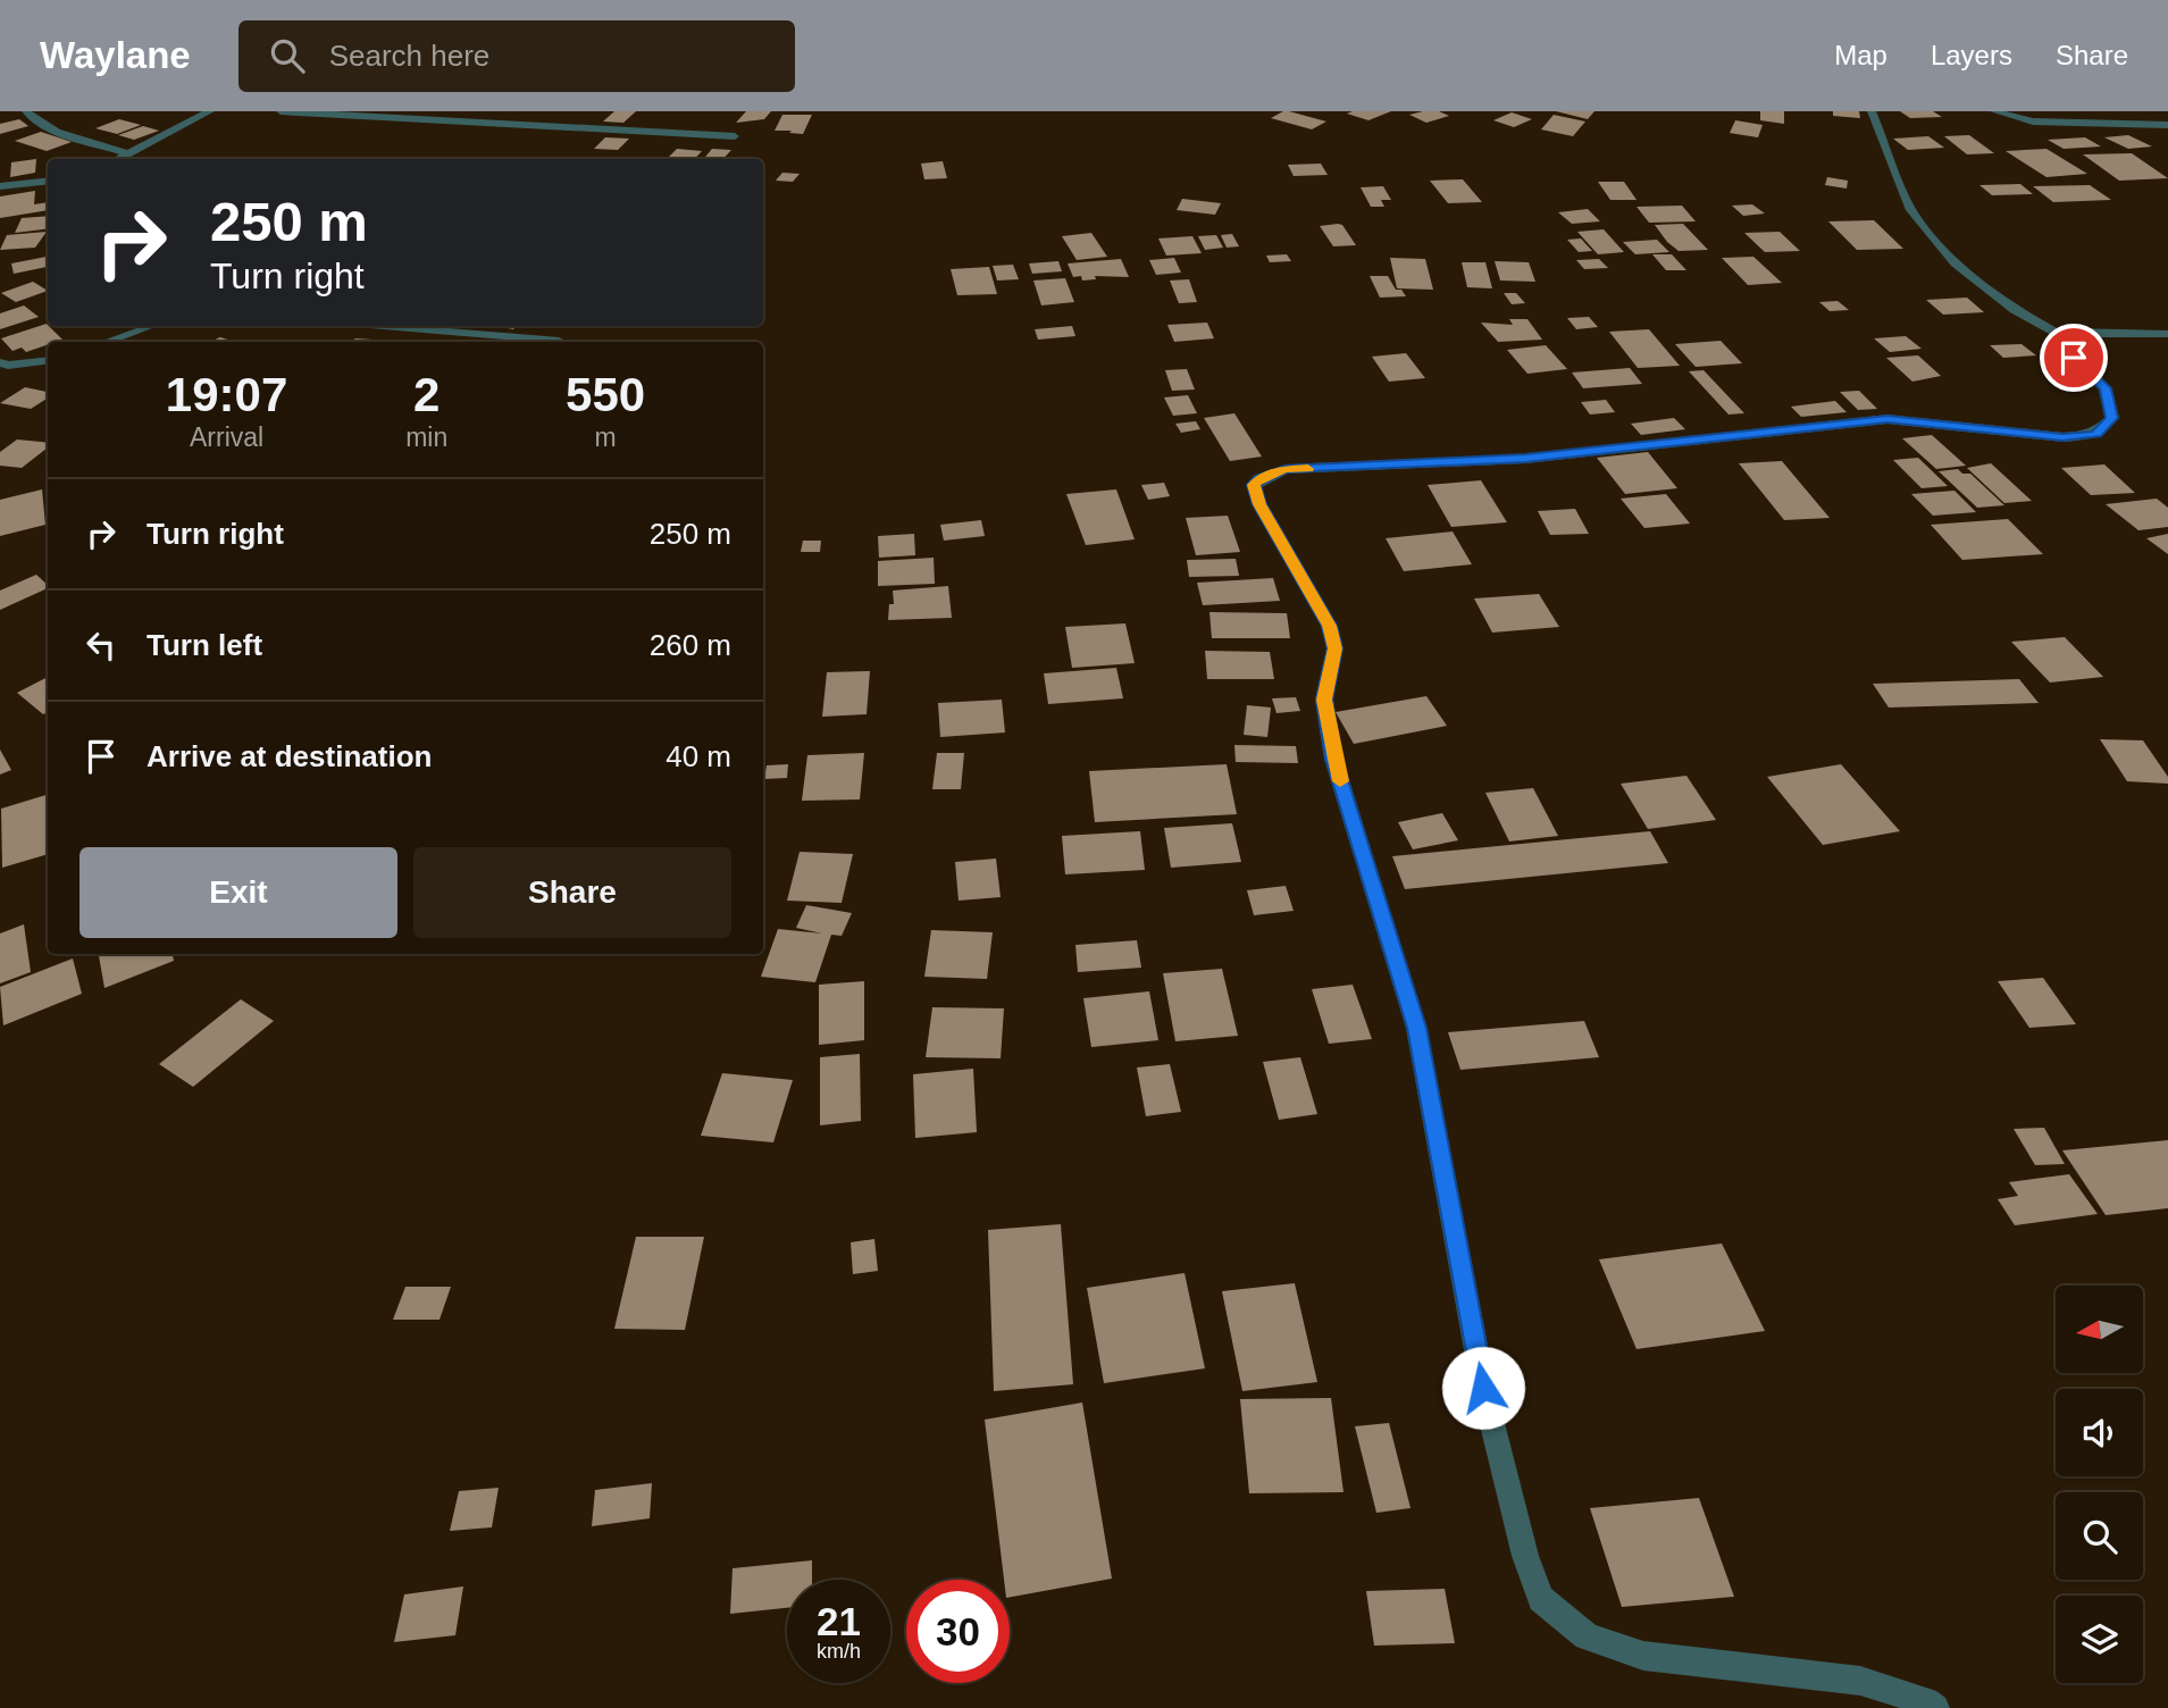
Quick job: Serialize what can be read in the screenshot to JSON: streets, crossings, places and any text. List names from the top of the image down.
{
  "north": "left",
  "page": {
    "header": "Waylane",
    "search": "Search here",
    "nav": ["Map", "Layers", "Share"],
    "turn": ["250 m", "Turn right"],
    "eta": [
      "19:07",
      "Arrival",
      "2",
      "min",
      "550",
      "m"
    ],
    "list": [
      {
        "name": "Turn right",
        "value": "250 m"
      },
      {
        "name": "Turn left",
        "value": "260 m"
      },
      {
        "name": "Arrive at destination",
        "value": "40 m"
      }
    ],
    "buttons": ["Exit", "Share"],
    "speed": "21 km/h",
    "limit": "30"
  }
}
